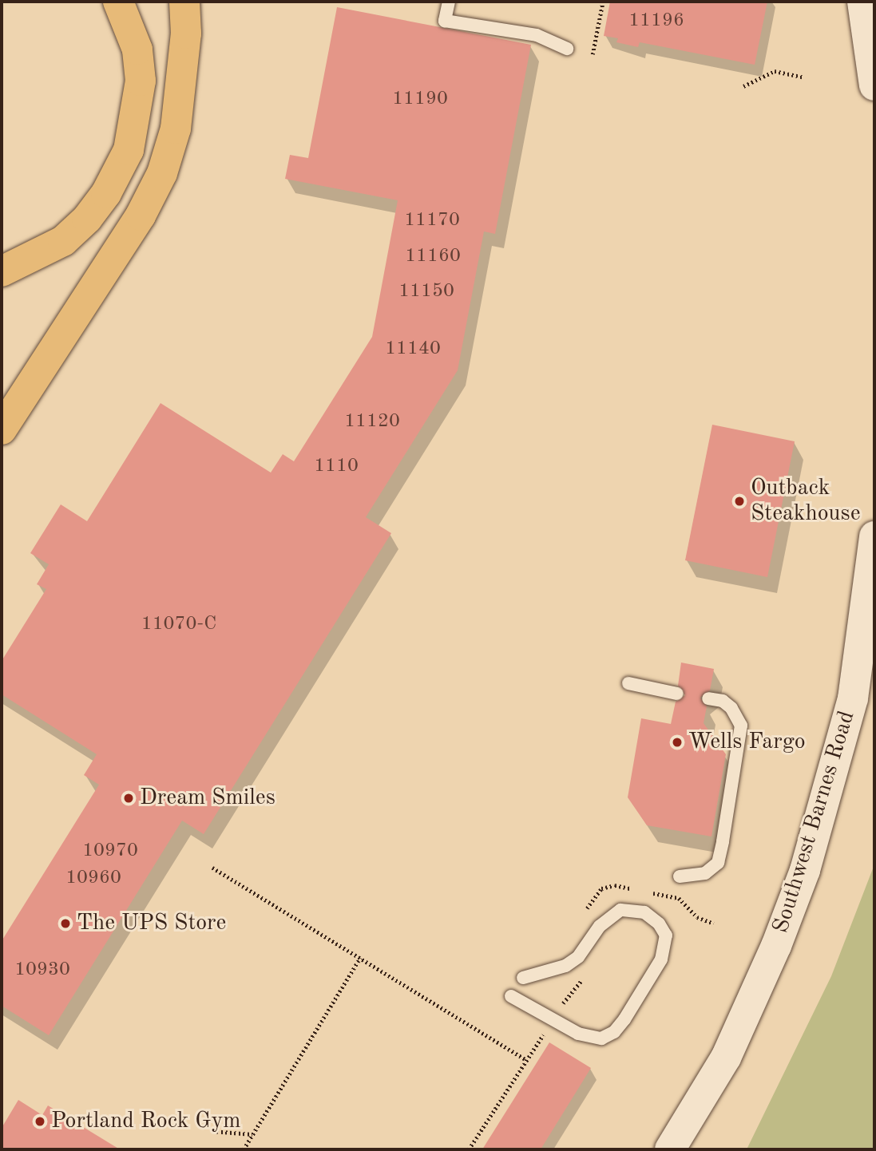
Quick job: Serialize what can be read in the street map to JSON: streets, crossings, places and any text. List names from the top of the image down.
{
  "streets": {
    "main road": ["Southwest Barnes Road"]
  },
  "places": [
    "Outback Steakhouse",
    "Wells Fargo",
    "Dream Smiles",
    "The UPS Store",
    "Portland Rock Gym"
  ],
  "house_numbers": [
    "11196",
    "11190",
    "11170",
    "11160",
    "11150",
    "11140",
    "11120",
    "1110",
    "11070-C",
    "10970",
    "10960",
    "10930"
  ]
}
